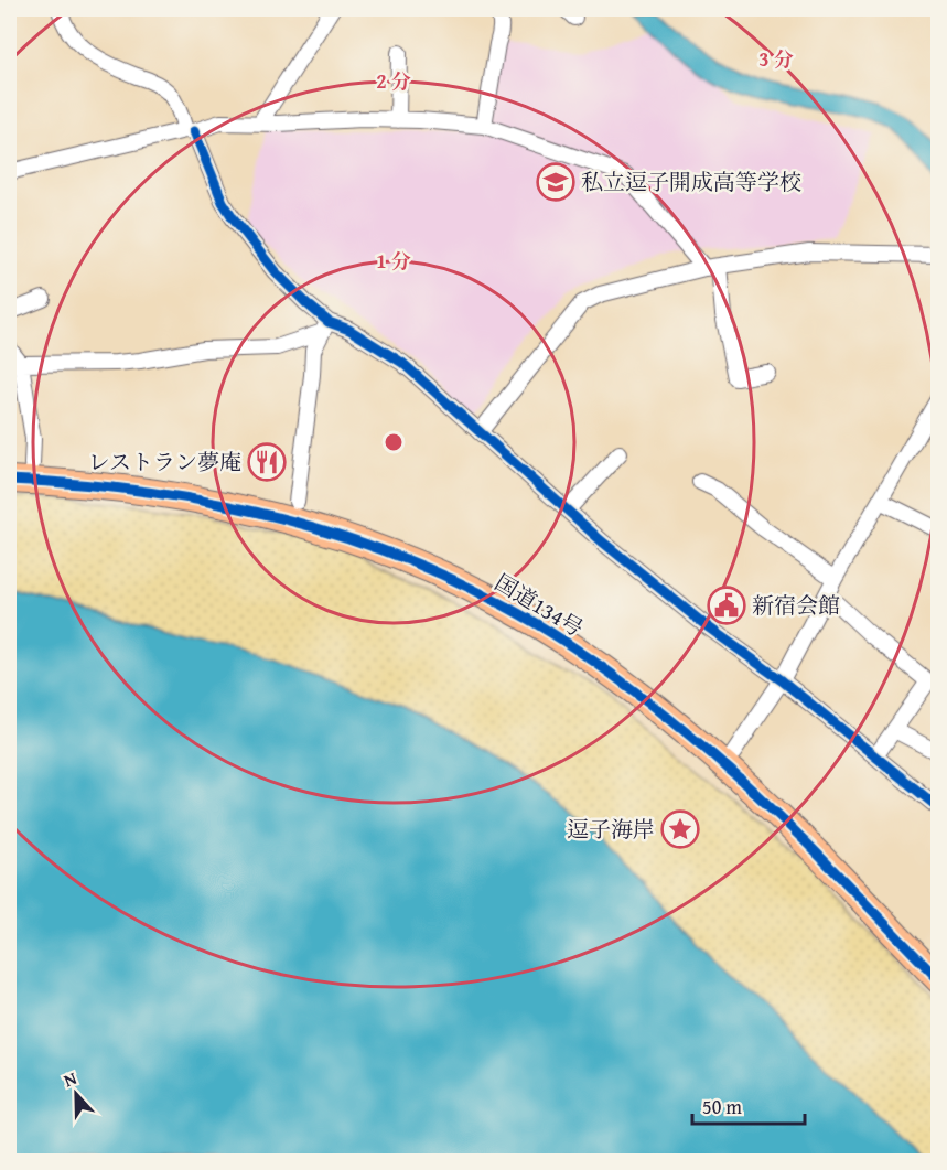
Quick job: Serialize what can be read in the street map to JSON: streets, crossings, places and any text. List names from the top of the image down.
{
  "streets": {
    "highway": ["国道134号"]
  },
  "places": {
    "school or university": ["私立逗子開成高等学校"],
    "restaurant": ["レストラン夢庵"],
    "public building": ["新宿会館"],
    "place": ["逗子海岸"]
  },
  "scale_bar": "50 m",
  "north": "top",
  "rings": ["3 分", "2 分", "1 分"]
}
